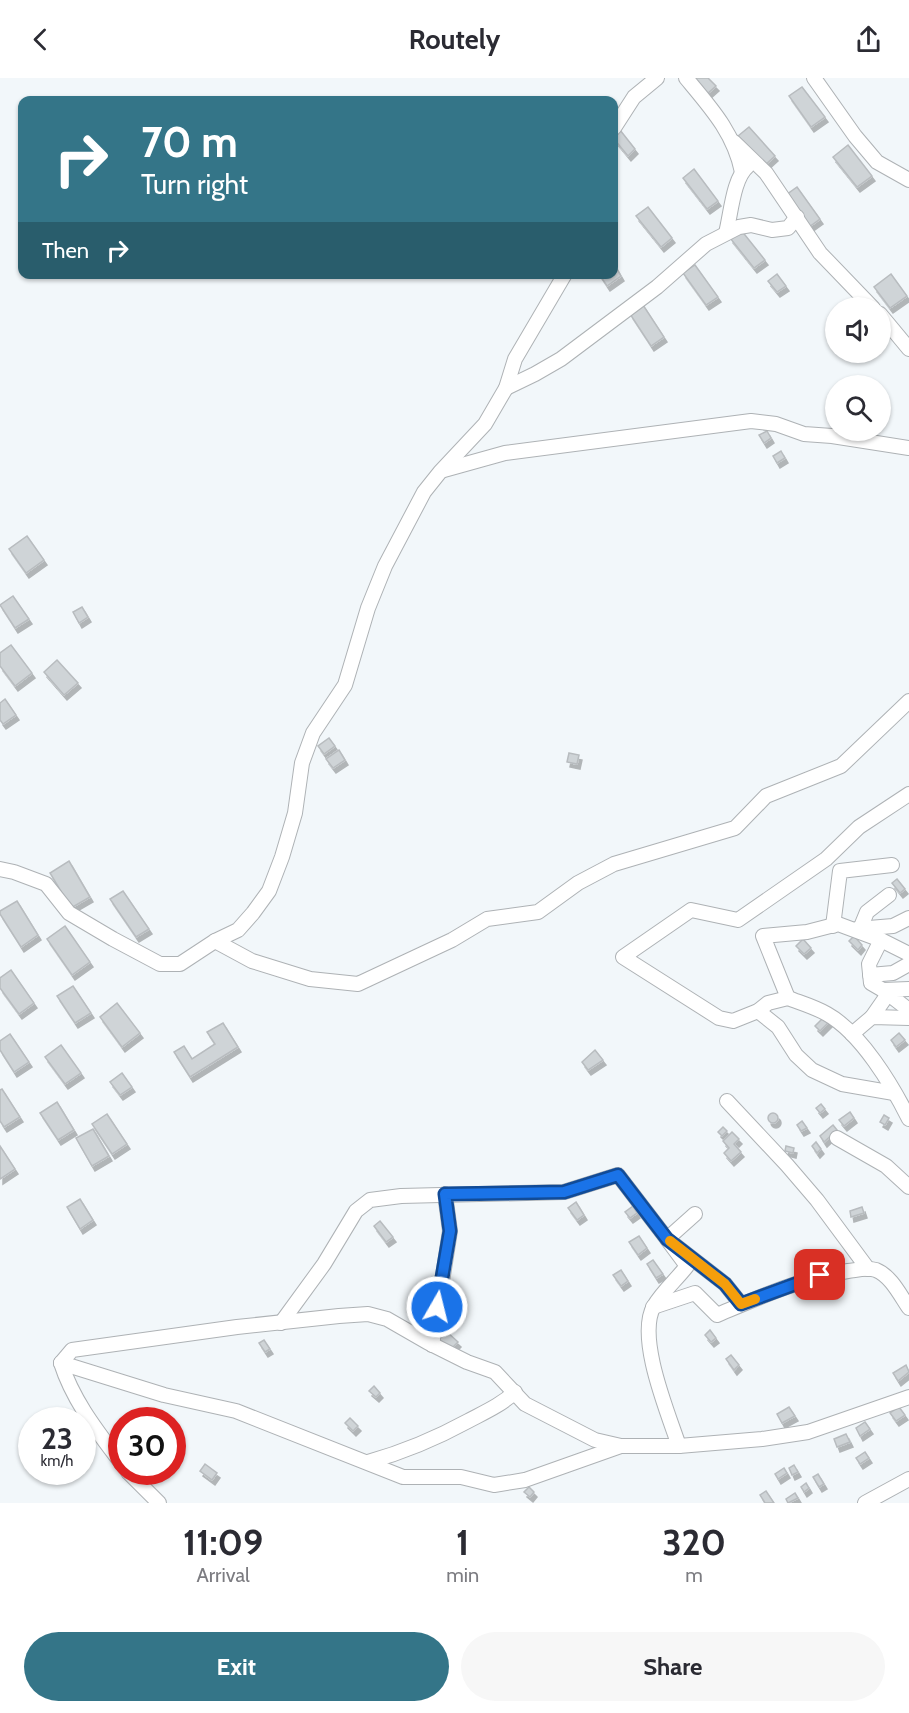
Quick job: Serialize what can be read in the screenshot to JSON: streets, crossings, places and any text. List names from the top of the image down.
{
  "page": {
    "header": "Routely",
    "turn": ["70 m", "Turn right"],
    "then": "Then",
    "speed": "23 km/h",
    "limit": "30",
    "eta": [
      "11:09",
      "Arrival",
      "1",
      "min",
      "320",
      "m"
    ],
    "buttons": ["Exit", "Share"]
  }
}
